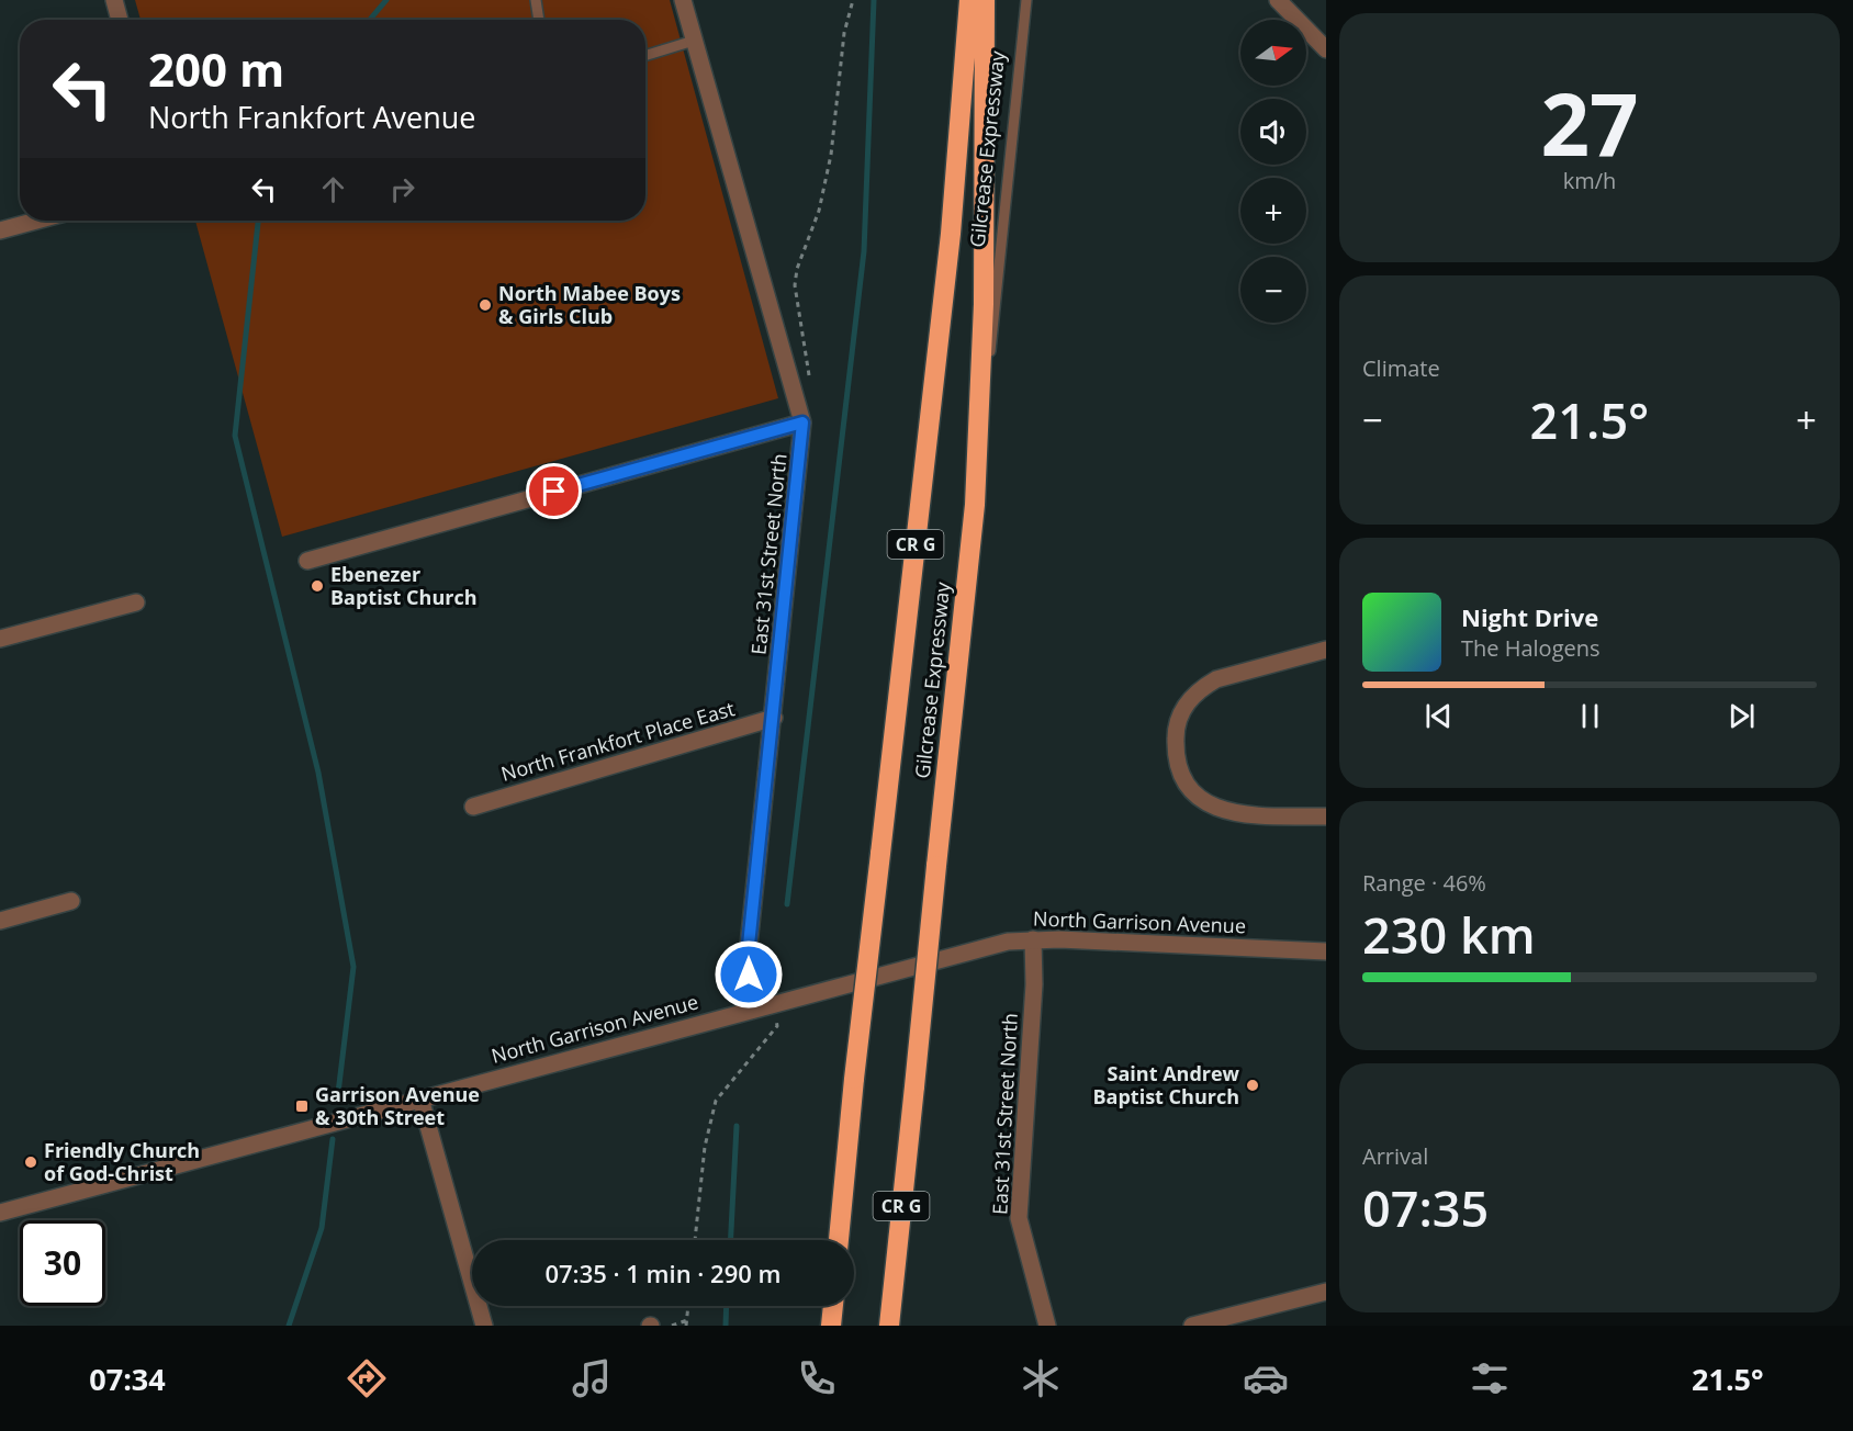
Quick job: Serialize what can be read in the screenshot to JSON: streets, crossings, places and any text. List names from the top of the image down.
{
  "streets": {
    "highway": ["Gilcrease Expressway", "CR G"],
    "street": ["East 31st Street North", "North Frankfort Place East", "North Garrison Avenue"]
  },
  "crossings": [
    ["Gilcrease Expressway", "CR G"],
    ["East 31st Street North", "North Frankfort Place East"],
    ["East 31st Street North", "North Garrison Avenue"]
  ],
  "places": {
    "other": [
      "North Mabee Boys & Girls Club",
      "Ebenezer Baptist Church",
      "Saint Andrew Baptist Church",
      "Friendly Church of God-Christ"
    ],
    "transit": ["Garrison Avenue & 30th Street"]
  },
  "north": "right",
  "page": {
    "tile": [
      ["27", "km/h"],
      "Climate",
      ["Range · 46%", "230 km"],
      ["Arrival", "07:35"]
    ],
    "map_buttons": ["+", "−"],
    "turn": ["200 m", "North Frankfort Avenue"],
    "heat": ["−", "21.5°", "+"],
    "song": ["Night Drive", "The Halogens"],
    "limit": "30",
    "trip": "07:35 · 1 min · 290 m",
    "tabs": ["07:34", "21.5°"]
  }
}
